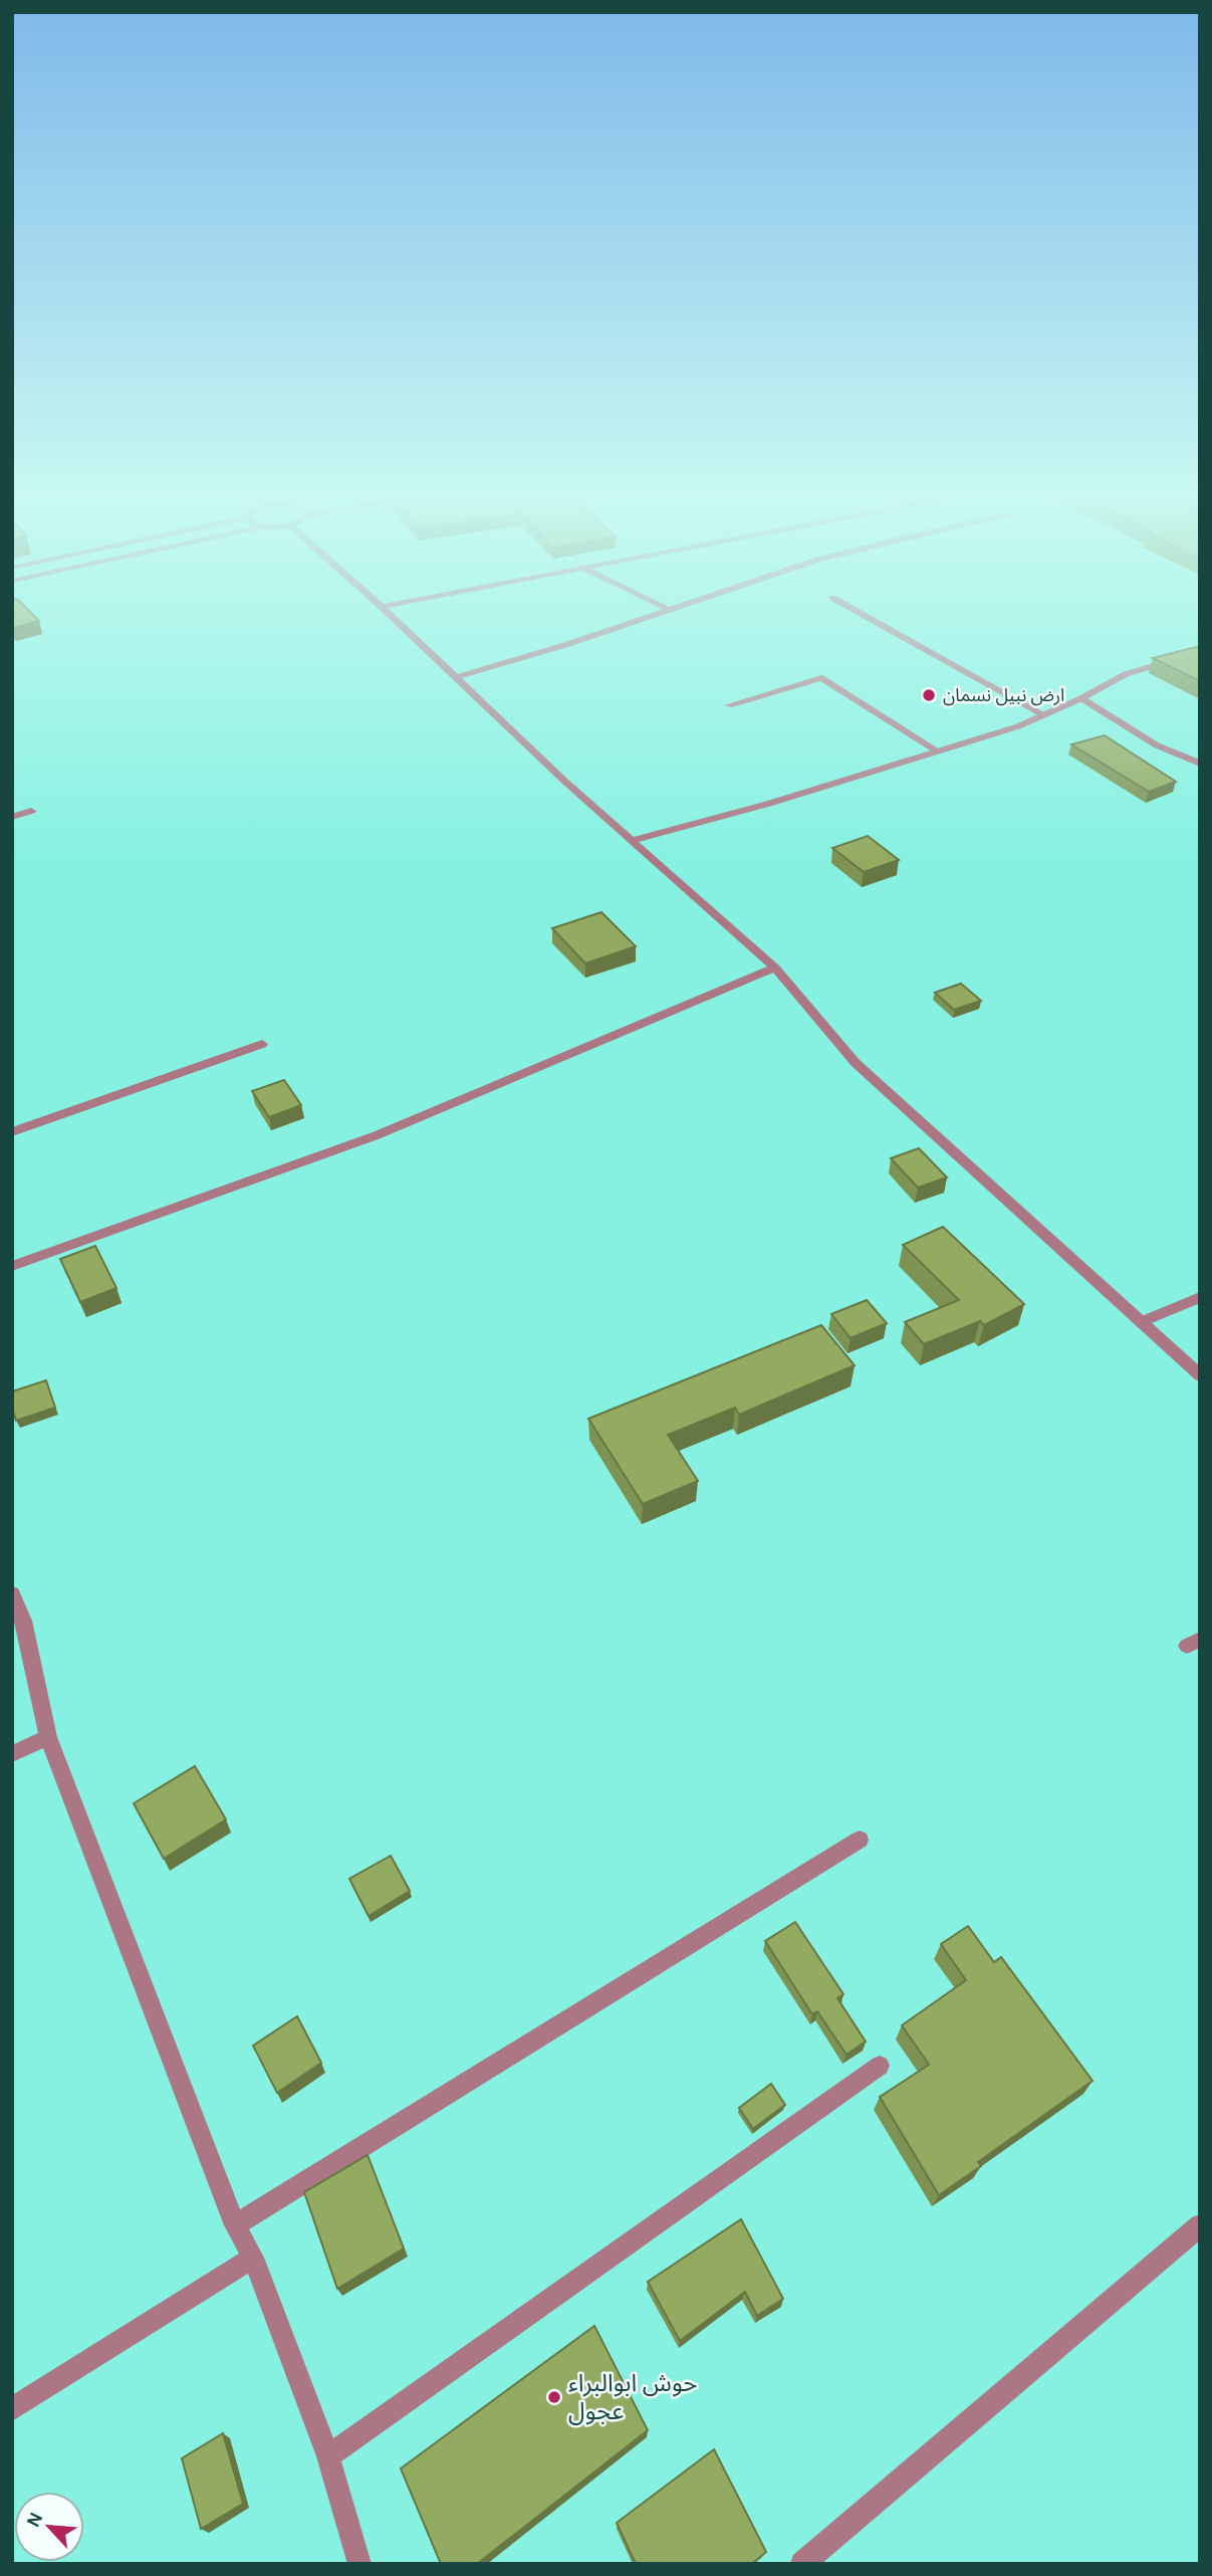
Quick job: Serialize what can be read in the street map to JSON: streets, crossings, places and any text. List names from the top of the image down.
{
  "places": ["ارض نبيل نسمان", "حوش ابوالبراء عجول"],
  "north": "top left"
}
